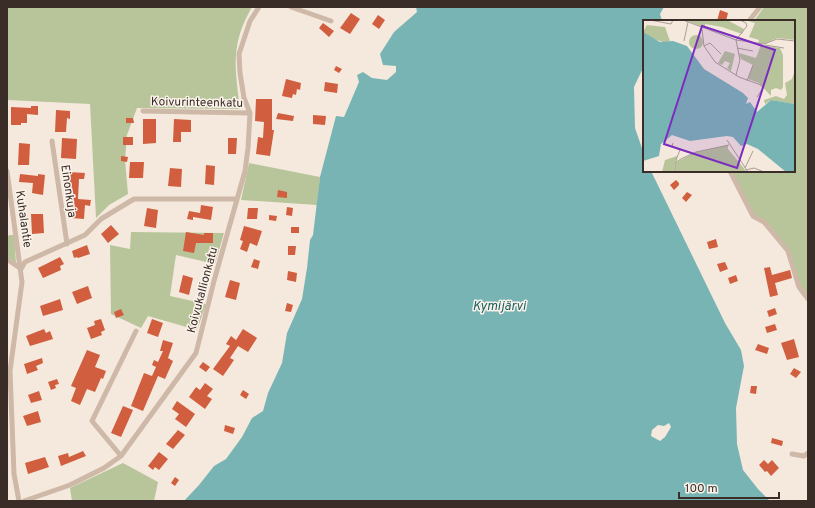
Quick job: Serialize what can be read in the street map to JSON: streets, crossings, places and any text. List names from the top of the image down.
{
  "streets": {
    "street": [
      "Koivurinteenkatu",
      "Einonkuja",
      "Kuhalantie",
      "Koivukallionkatu"
    ]
  },
  "crossings": [
    ["Koivurinteenkatu", "Koivukallionkatu"]
  ],
  "water": ["Kymijärvi"],
  "scale_bar": "100 m"
}
